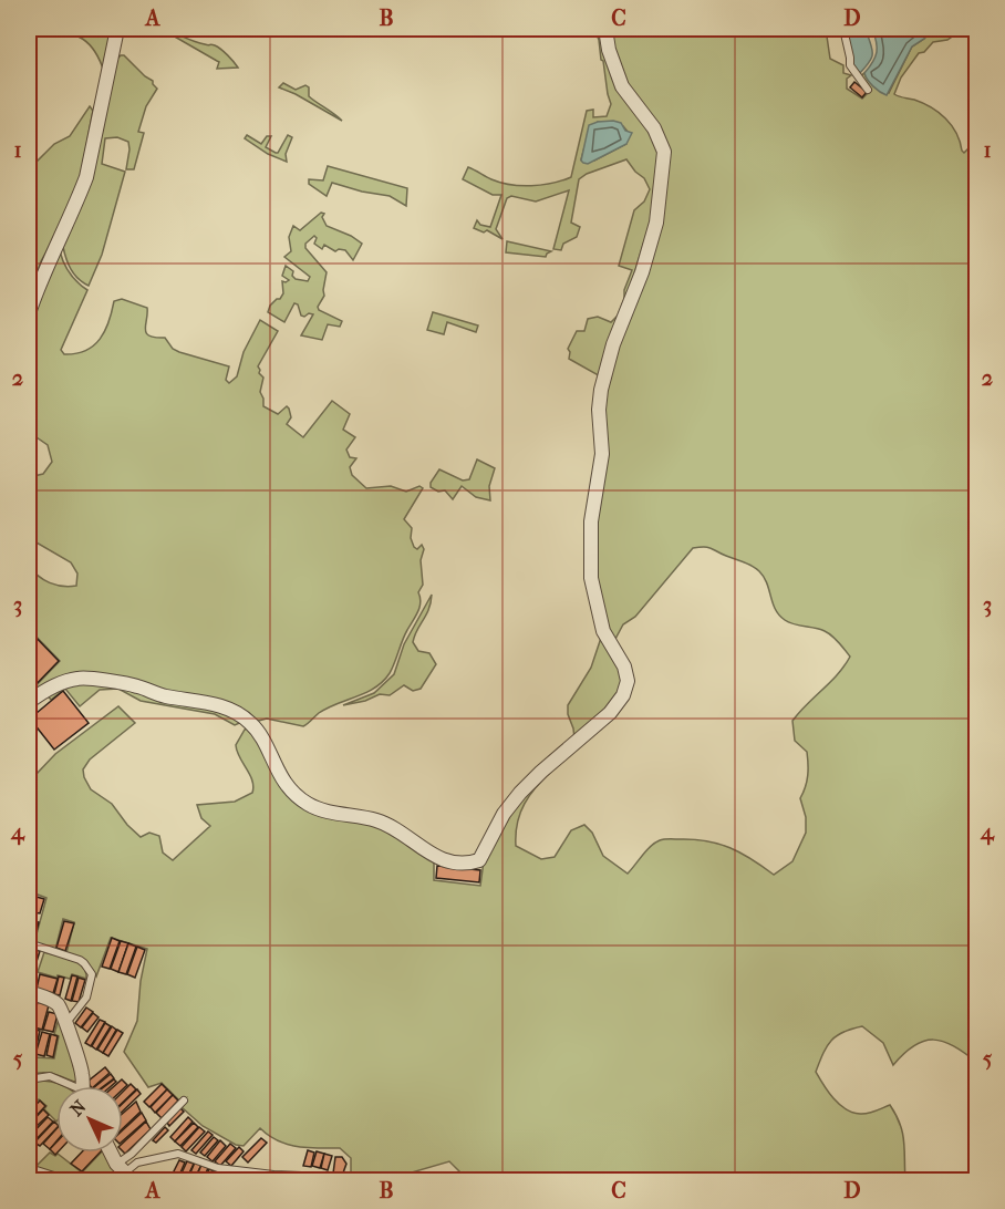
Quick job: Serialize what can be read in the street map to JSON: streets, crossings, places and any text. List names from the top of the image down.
{
  "north": "top left",
  "grid": {
    "columns": [
      "A",
      "B",
      "C",
      "D"
    ],
    "rows": [
      "1",
      "2",
      "3",
      "4",
      "5"
    ]
  }
}
